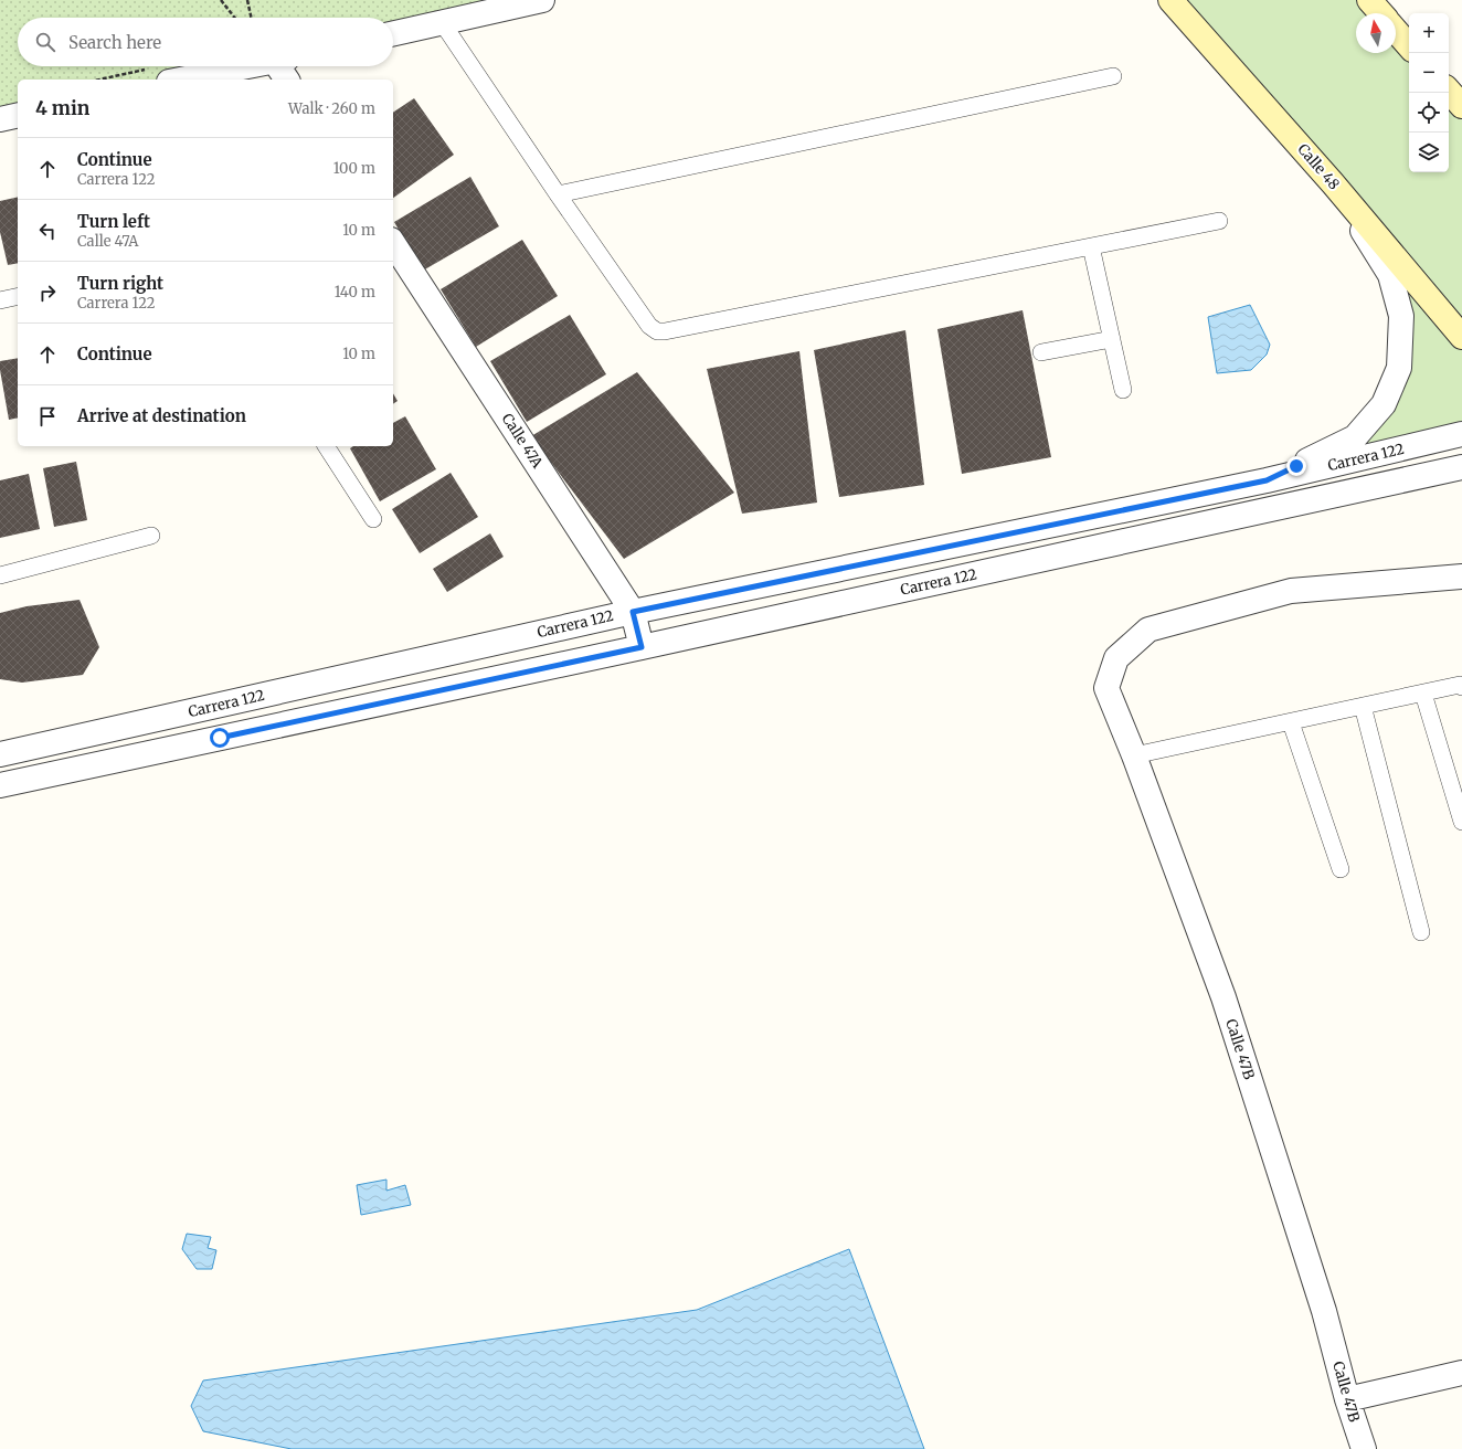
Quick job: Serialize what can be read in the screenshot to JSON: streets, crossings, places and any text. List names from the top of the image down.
{
  "streets": {
    "main road": ["Calle 48"],
    "street": ["Calle 47A", "Carrera 122", "Calle 47B"]
  },
  "crossings": [
    ["Calle 47A", "Carrera 122"]
  ],
  "north": "top",
  "page": {
    "map_buttons": ["+", "−"],
    "search": "Search here",
    "heading": ["4 min", "Walk · 260 m"],
    "list": [
      ["Continue", "Carrera 122", "100 m"],
      ["Turn left", "Calle 47A", "10 m"],
      ["Turn right", "Carrera 122", "140 m"],
      ["Continue", "10 m"],
      "Arrive at destination"
    ]
  }
}
